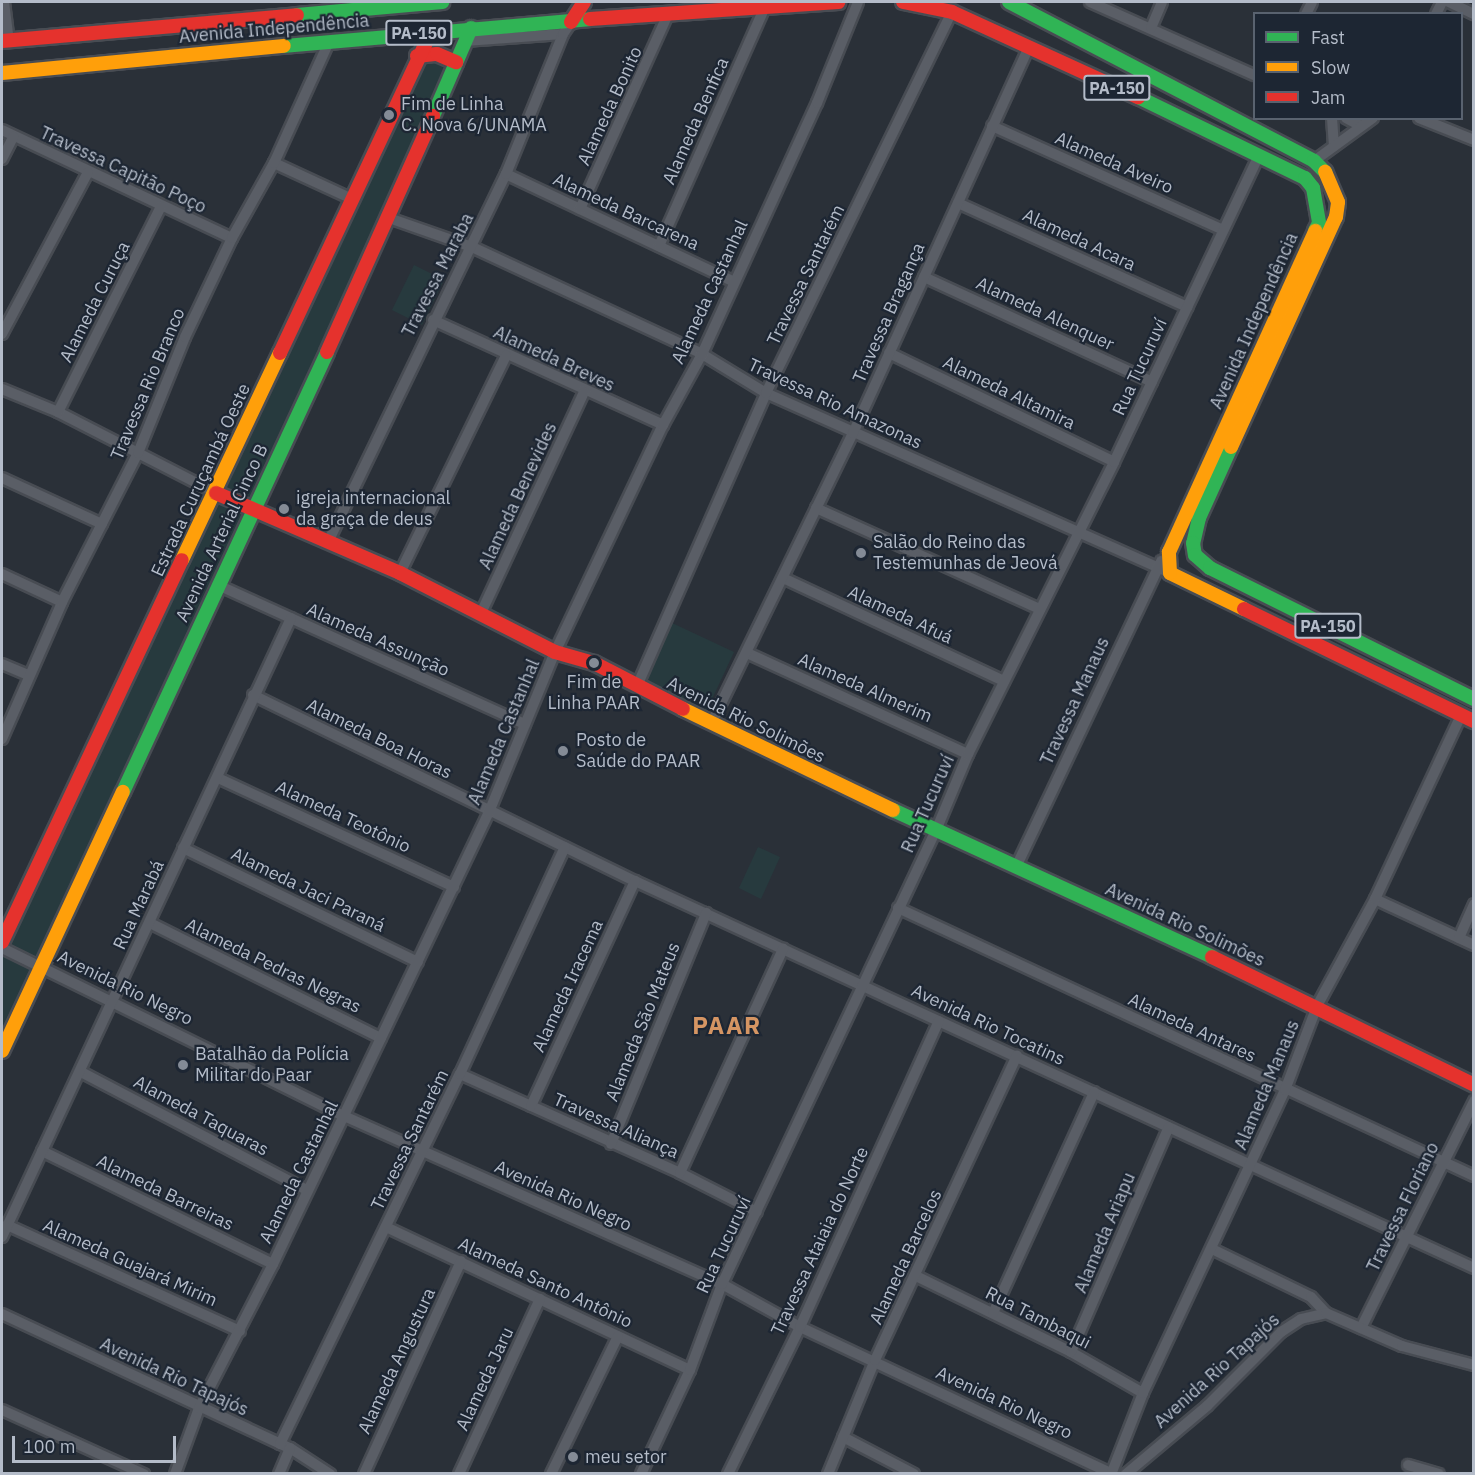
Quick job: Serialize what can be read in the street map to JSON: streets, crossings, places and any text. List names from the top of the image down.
{
  "streets": {
    "main road": [
      "Avenida Independência",
      "PA-150",
      "Estrada Curuçambá Oeste",
      "Avenida Arterial Cinco B",
      "Avenida Rio Solimões"
    ],
    "street": [
      "Alameda Bonito",
      "Alameda Benfica",
      "Alameda Aveiro",
      "Travessa Capitão Poço",
      "Alameda Barcarena",
      "Alameda Acara",
      "Travessa Maraba",
      "Travessa Santarém",
      "Alameda Castanhal",
      "Alameda Curuça",
      "Travessa Bragança",
      "Alameda Alenquer",
      "Alameda Breves",
      "Rua Tucuruví",
      "Travessa Rio Branco",
      "Alameda Altamira",
      "Travessa Rio Amazonas",
      "Alameda Benevides",
      "Alameda Afuá",
      "Alameda Assunção",
      "Alameda Almerim",
      "Travessa Manaus",
      "Alameda Boa Horas",
      "Alameda Teotônio",
      "Alameda Jaci Paraná",
      "Rua Marabá",
      "Alameda Pedras Negras",
      "Alameda Iracema",
      "Avenida Rio Negro",
      "Alameda São Mateus",
      "Avenida Rio Tocatins",
      "Alameda Antares",
      "Alameda Manaus",
      "Alameda Taquaras",
      "Travessa Aliança",
      "Alameda Barreiras",
      "Travessa Floriano",
      "Alameda Ariapu",
      "Travessa Ataiaia do Norte",
      "Alameda Barcelos",
      "Alameda Guajará Mirim",
      "Alameda Santo Antônio",
      "Rua Tambaqui",
      "Alameda Angustura",
      "Avenida Rio Tapajós",
      "Alameda Jaru"
    ]
  },
  "crossings": [
    ["Avenida Independência", "PA-150"],
    ["Avenida Independência", "Alameda Bonito"],
    ["Avenida Independência", "Alameda Benfica"],
    ["Avenida Independência", "Travessa Maraba"],
    ["Avenida Independência", "Travessa Santarém"],
    ["Avenida Independência", "Travessa Bragança"],
    ["Avenida Independência", "Rua Tucuruví"],
    ["Avenida Independência", "Travessa Rio Branco"],
    ["Avenida Independência", "Travessa Rio Amazonas"],
    ["Avenida Independência", "Estrada Curuçambá Oeste"],
    ["Avenida Independência", "Avenida Arterial Cinco B"],
    ["Avenida Independência", "Travessa Manaus"],
    ["PA-150", "Travessa Rio Amazonas"],
    ["PA-150", "Alameda Manaus"],
    ["Alameda Bonito", "Alameda Barcarena"],
    ["Alameda Benfica", "Alameda Barcarena"],
    ["Alameda Aveiro", "Travessa Bragança"],
    ["Alameda Aveiro", "Rua Tucuruví"],
    ["Travessa Capitão Poço", "Alameda Curuça"],
    ["Travessa Capitão Poço", "Travessa Rio Branco"],
    ["Alameda Barcarena", "Travessa Maraba"],
    ["Alameda Barcarena", "Alameda Castanhal"],
    ["Alameda Acara", "Travessa Bragança"],
    ["Alameda Acara", "Rua Tucuruví"],
    ["Travessa Maraba", "Alameda Breves"],
    ["Travessa Maraba", "Travessa Rio Amazonas"],
    ["Travessa Maraba", "Avenida Rio Solimões"],
    ["Travessa Santarém", "Travessa Rio Amazonas"],
    ["Travessa Santarém", "Avenida Rio Solimões"],
    ["Travessa Santarém", "Avenida Rio Negro"],
    ["Travessa Santarém", "Avenida Rio Tocatins"],
    ["Travessa Santarém", "Travessa Aliança"],
    ["Travessa Santarém", "Alameda Santo Antônio"],
    ["Travessa Santarém", "Avenida Rio Tapajós"],
    ["Alameda Castanhal", "Alameda Breves"],
    ["Alameda Castanhal", "Travessa Rio Amazonas"],
    ["Alameda Castanhal", "Alameda Assunção"],
    ["Alameda Castanhal", "Avenida Rio Solimões"],
    ["Alameda Castanhal", "Alameda Boa Horas"],
    ["Alameda Castanhal", "Alameda Teotônio"],
    ["Alameda Castanhal", "Alameda Jaci Paraná"],
    ["Alameda Castanhal", "Alameda Pedras Negras"],
    ["Alameda Castanhal", "Avenida Rio Negro"],
    ["Alameda Castanhal", "Avenida Rio Tocatins"],
    ["Alameda Castanhal", "Alameda Taquaras"],
    ["Alameda Castanhal", "Alameda Barreiras"],
    ["Alameda Castanhal", "Alameda Guajará Mirim"],
    ["Alameda Castanhal", "Avenida Rio Tapajós"],
    ["Alameda Curuça", "Avenida Rio Solimões"],
    ["Travessa Bragança", "Alameda Alenquer"],
    ["Travessa Bragança", "Alameda Altamira"],
    ["Travessa Bragança", "Travessa Rio Amazonas"],
    ["Travessa Bragança", "Alameda Afuá"],
    ["Travessa Bragança", "Alameda Almerim"],
    ["Travessa Bragança", "Avenida Rio Solimões"],
    ["Alameda Alenquer", "Rua Tucuruví"],
    ["Alameda Breves", "Alameda Benevides"],
    ["Rua Tucuruví", "Alameda Altamira"],
    ["Rua Tucuruví", "Travessa Rio Amazonas"],
    ["Rua Tucuruví", "Alameda Afuá"],
    ["Rua Tucuruví", "Alameda Almerim"],
    ["Rua Tucuruví", "Avenida Rio Solimões"],
    ["Rua Tucuruví", "Avenida Rio Negro"],
    ["Rua Tucuruví", "Avenida Rio Tocatins"],
    ["Rua Tucuruví", "Alameda Antares"],
    ["Rua Tucuruví", "Travessa Aliança"],
    ["Rua Tucuruví", "Alameda Santo Antônio"],
    ["Travessa Rio Branco", "Avenida Rio Solimões"],
    ["Travessa Rio Amazonas", "Avenida Arterial Cinco B"],
    ["Travessa Rio Amazonas", "Travessa Manaus"],
    ["Estrada Curuçambá Oeste", "Avenida Rio Solimões"],
    ["Alameda Benevides", "Avenida Rio Solimões"],
    ["Avenida Arterial Cinco B", "Alameda Assunção"],
    ["Avenida Arterial Cinco B", "Avenida Rio Solimões"],
    ["Avenida Arterial Cinco B", "Avenida Rio Negro"],
    ["Alameda Assunção", "Rua Marabá"],
    ["Travessa Manaus", "Avenida Rio Solimões"],
    ["Avenida Rio Solimões", "Alameda Manaus"],
    ["Alameda Boa Horas", "Rua Marabá"],
    ["Alameda Boa Horas", "Avenida Rio Tocatins"],
    ["Alameda Teotônio", "Rua Marabá"],
    ["Alameda Jaci Paraná", "Rua Marabá"],
    ["Rua Marabá", "Alameda Pedras Negras"],
    ["Rua Marabá", "Avenida Rio Negro"],
    ["Rua Marabá", "Alameda Taquaras"],
    ["Rua Marabá", "Alameda Barreiras"],
    ["Rua Marabá", "Alameda Guajará Mirim"],
    ["Alameda Iracema", "Avenida Rio Tocatins"],
    ["Alameda Iracema", "Travessa Aliança"],
    ["Avenida Rio Negro", "Alameda Manaus"],
    ["Avenida Rio Negro", "Travessa Ataiaia do Norte"],
    ["Avenida Rio Negro", "Alameda Barcelos"],
    ["Alameda São Mateus", "Avenida Rio Tocatins"],
    ["Alameda São Mateus", "Travessa Aliança"],
    ["Avenida Rio Tocatins", "Alameda Manaus"],
    ["Avenida Rio Tocatins", "Travessa Floriano"],
    ["Avenida Rio Tocatins", "Alameda Ariapu"],
    ["Avenida Rio Tocatins", "Travessa Ataiaia do Norte"],
    ["Avenida Rio Tocatins", "Alameda Barcelos"],
    ["Alameda Antares", "Alameda Manaus"],
    ["Alameda Antares", "Travessa Floriano"],
    ["Alameda Manaus", "Rua Tambaqui"],
    ["Alameda Ariapu", "Rua Tambaqui"],
    ["Alameda Barcelos", "Rua Tambaqui"],
    ["Alameda Santo Antônio", "Alameda Angustura"],
    ["Alameda Santo Antônio", "Alameda Jaru"]
  ],
  "districts": ["PAAR"],
  "places": [
    "Fim de Linha C. Nova 6/UNAMA",
    "igreja internacional da graça de deus",
    "Salão do Reino das Testemunhas de Jeová",
    "Fim de Linha PAAR",
    "Posto de Saúde do PAAR",
    "Batalhão da Polícia Militar do Paar",
    "meu setor"
  ],
  "legend": ["Fast", "Slow", "Jam"],
  "scale_bar": "100 m"
}
